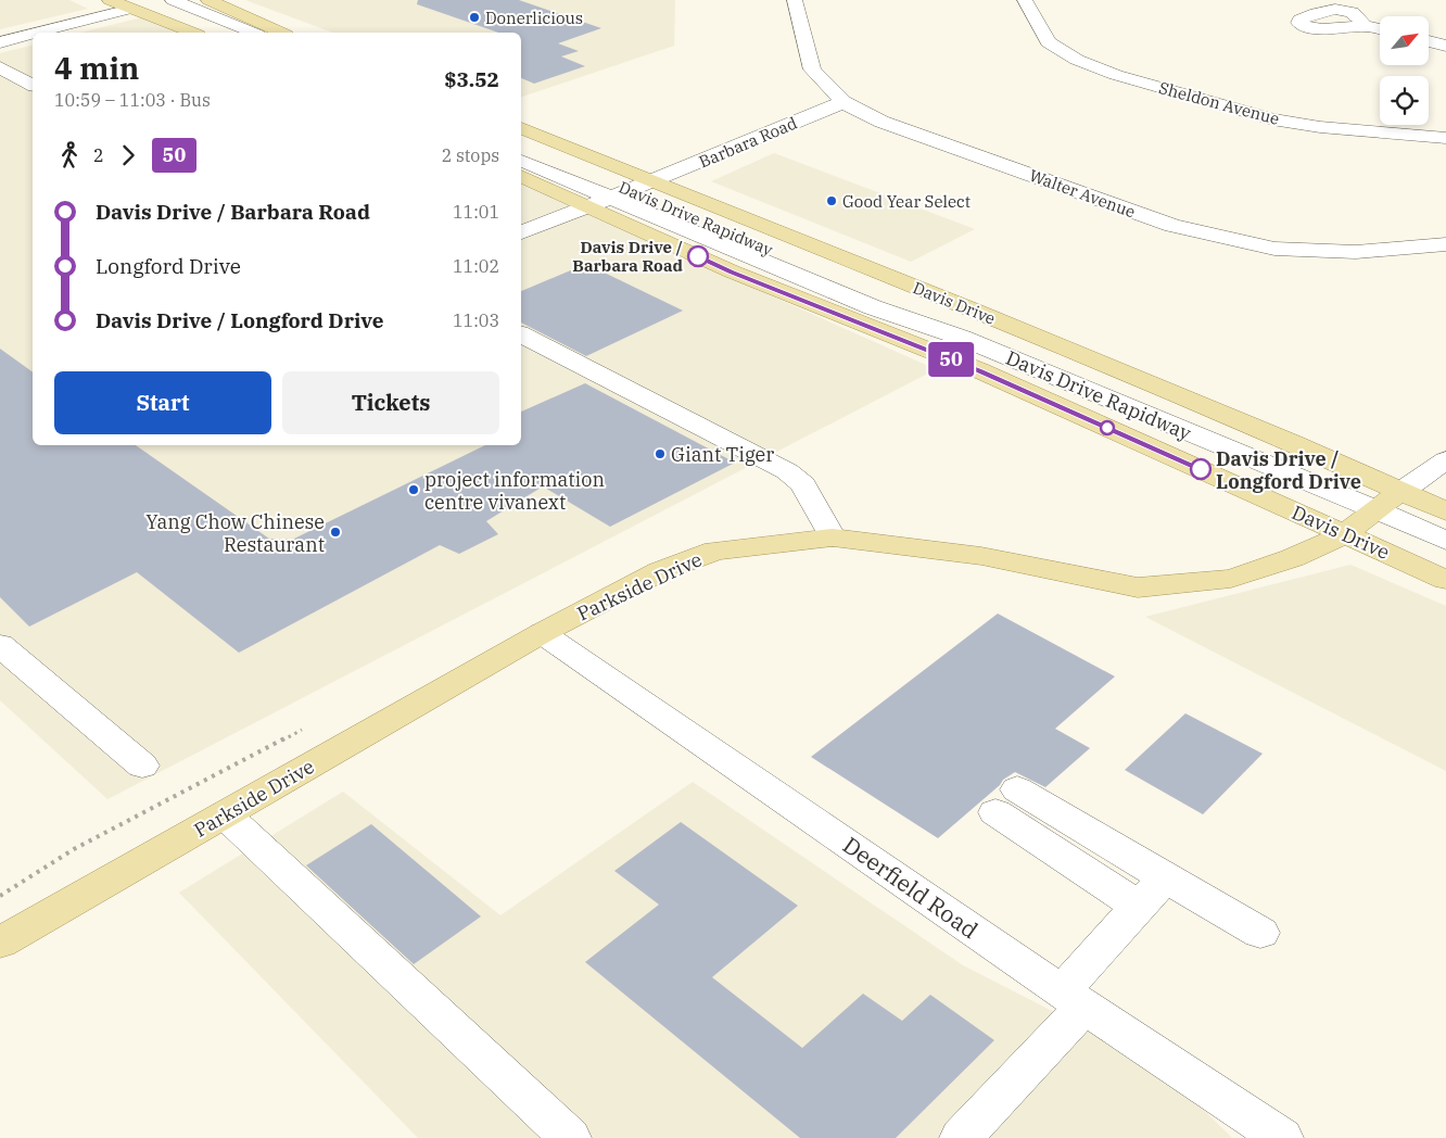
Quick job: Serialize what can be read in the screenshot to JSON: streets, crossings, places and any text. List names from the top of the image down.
{
  "streets": {
    "main road": ["Davis Drive", "Parkside Drive"],
    "street": [
      "Sheldon Avenue",
      "Barbara Road",
      "Walter Avenue",
      "Davis Drive Rapidway",
      "Deerfield Road"
    ]
  },
  "crossings": [
    ["Barbara Road", "Walter Avenue"],
    ["Barbara Road", "Davis Drive Rapidway"],
    ["Barbara Road", "Davis Drive"],
    ["Davis Drive Rapidway", "Davis Drive"],
    ["Davis Drive Rapidway", "Parkside Drive"],
    ["Davis Drive", "Parkside Drive"],
    ["Parkside Drive", "Deerfield Road"]
  ],
  "places": [
    "Donerlicious",
    "Good Year Select",
    "Davis Drive / Barbara Road",
    "Giant Tiger",
    "Davis Drive / Longford Drive",
    "project information centre vivanext",
    "Yang Chow Chinese Restaurant"
  ],
  "lines": ["bus line 50"],
  "north": "top right",
  "page": {
    "on_map": "50",
    "heading": ["4 min", "10:59 – 11:03 · Bus", "$3.52"],
    "legs": ["2", "50", "2 stops"],
    "list": [
      {
        "name": "Davis Drive / Barbara Road",
        "value": "11:01"
      },
      {
        "name": "Longford Drive",
        "value": "11:02"
      },
      {
        "name": "Davis Drive / Longford Drive",
        "value": "11:03"
      }
    ],
    "buttons": ["Start", "Tickets"]
  }
}
